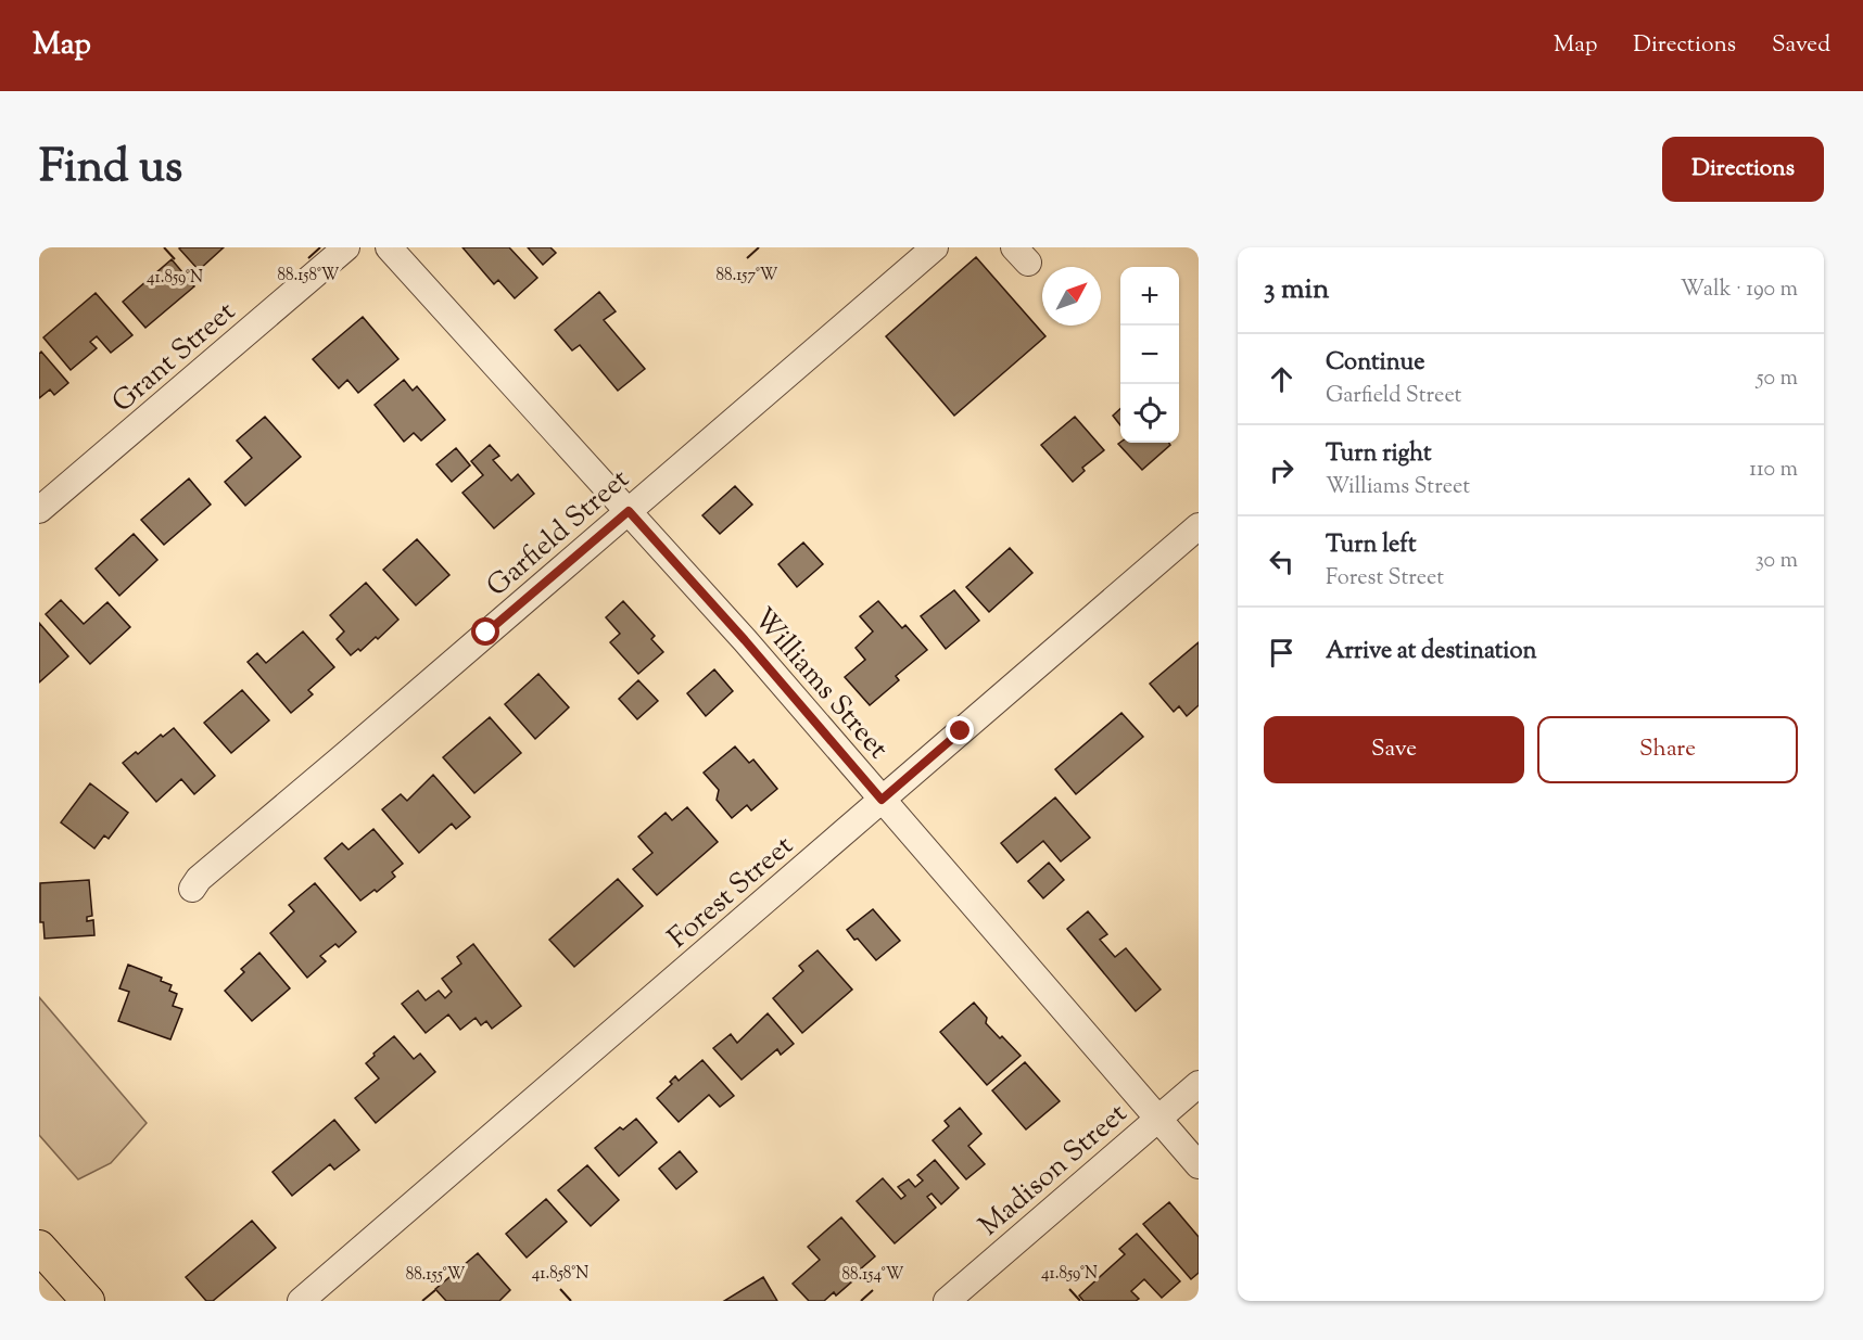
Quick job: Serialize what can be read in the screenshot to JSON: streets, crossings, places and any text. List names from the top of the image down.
{
  "streets": {
    "street": [
      "Grant Street",
      "Garfield Street",
      "Williams Street",
      "Forest Street",
      "Madison Street"
    ]
  },
  "crossings": [
    ["Garfield Street", "Williams Street"],
    ["Williams Street", "Forest Street"],
    ["Williams Street", "Madison Street"]
  ],
  "north": "top right",
  "page": {
    "header": "Map",
    "nav": ["Map", "Directions", "Saved"],
    "title": "Find us",
    "buttons": [
      "Directions",
      ["Save", "Share"]
    ],
    "heading": ["3 min", "Walk · 190 m"],
    "map_buttons": ["+", "−"],
    "list": [
      ["Continue", "Garfield Street", "50 m"],
      ["Turn right", "Williams Street", "110 m"],
      ["Turn left", "Forest Street", "30 m"],
      "Arrive at destination"
    ]
  },
  "coordinates": [
    "88.158°W",
    "88.157°W",
    "41.859°N",
    "41.858°N",
    "88.155°W",
    "88.154°W"
  ]
}
